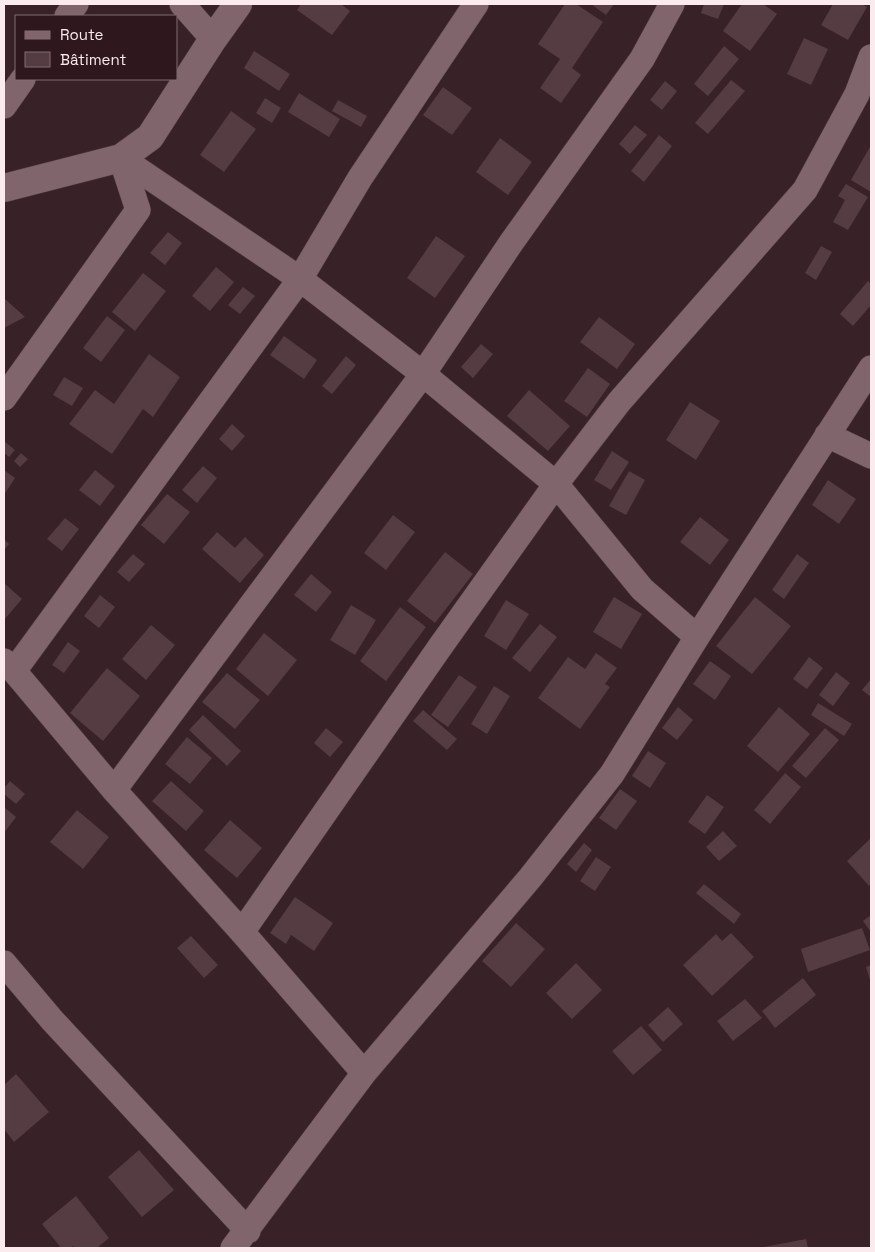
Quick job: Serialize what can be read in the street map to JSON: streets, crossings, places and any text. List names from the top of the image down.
{
  "legend": ["Route", "Bâtiment"]
}
